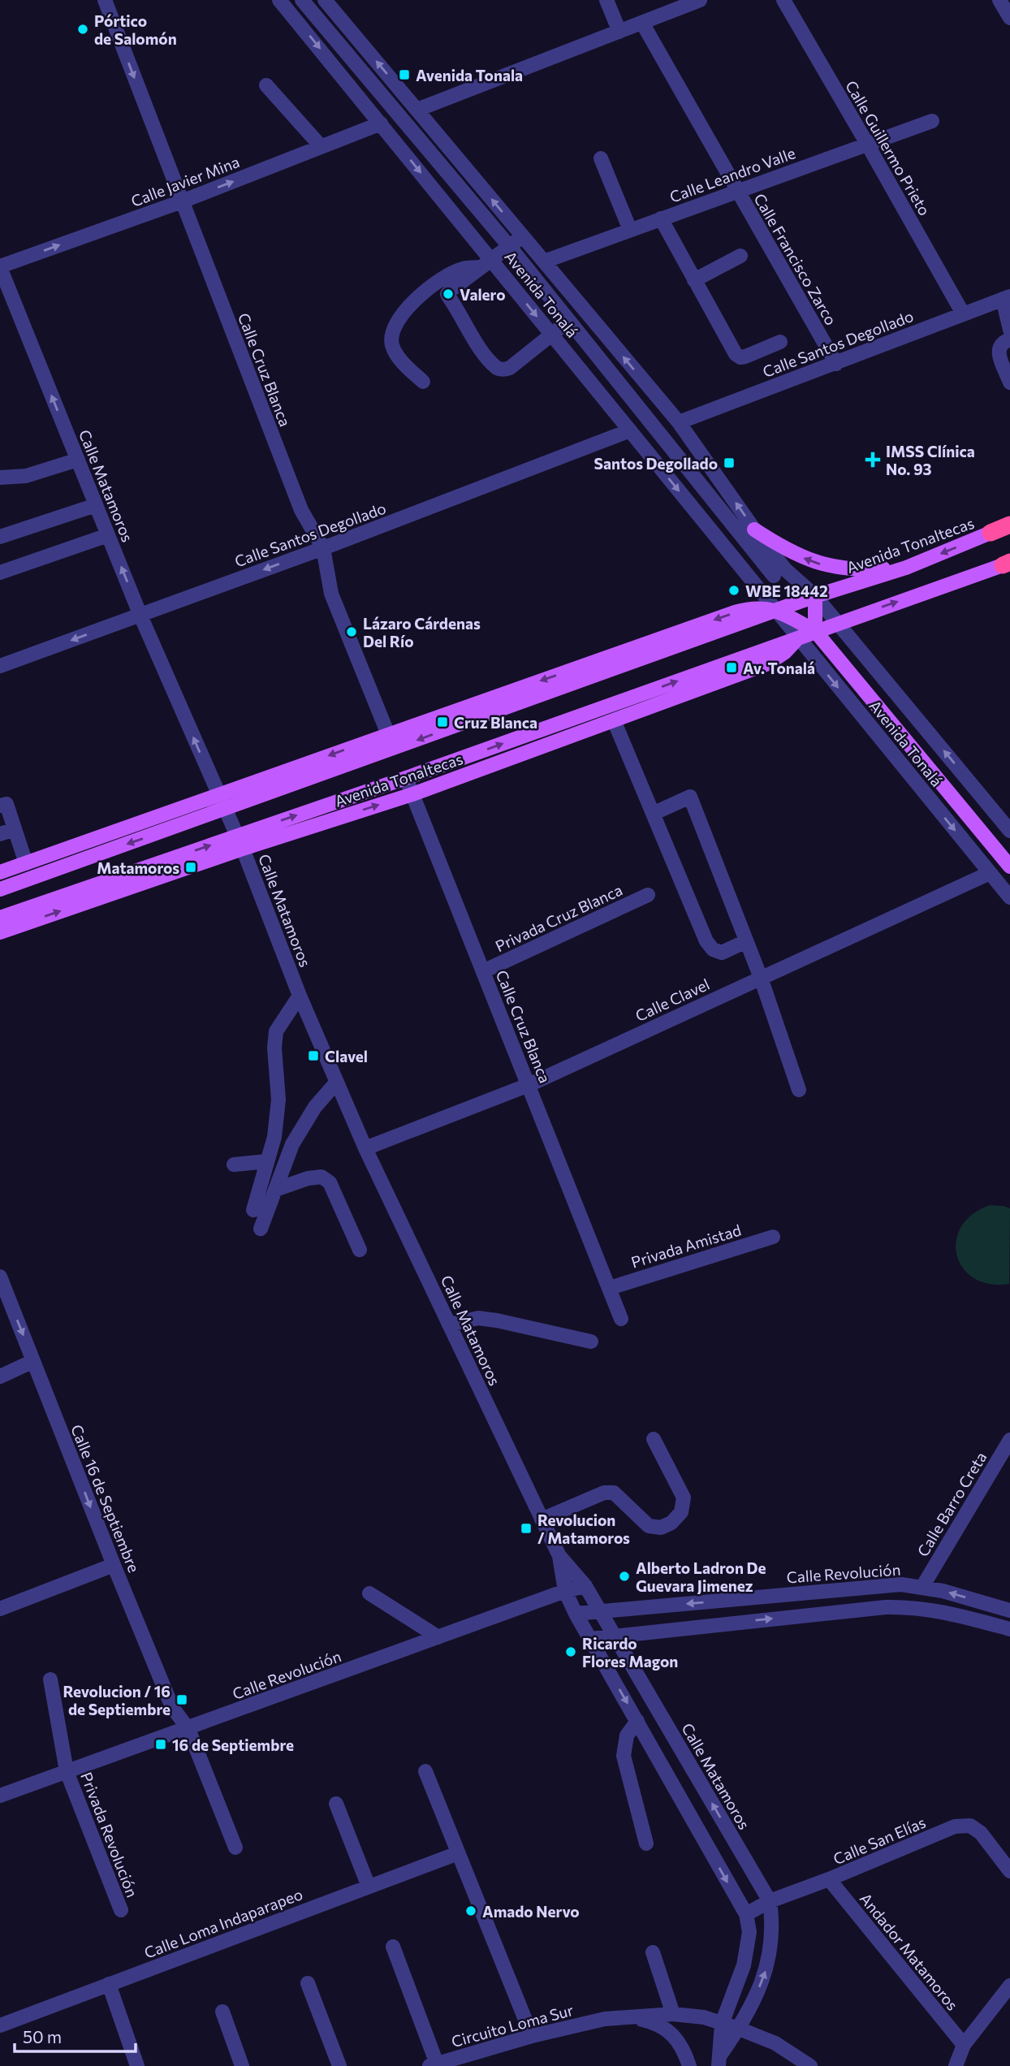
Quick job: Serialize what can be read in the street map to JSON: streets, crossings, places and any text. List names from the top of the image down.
{
  "streets": {
    "main road": ["Avenida Tonalá", "Avenida Tonaltecas"],
    "street": [
      "Calle Guillermo Prieto",
      "Calle Leandro Valle",
      "Calle Javier Mina",
      "Calle Francisco Zarco",
      "Calle Santos Degollado",
      "Calle Cruz Blanca",
      "Calle Matamoros",
      "Privada Cruz Blanca",
      "Calle Clavel",
      "Privada Amistad",
      "Calle 16 de Septiembre",
      "Calle Barro Creta",
      "Calle Revolución",
      "Privada Revolución",
      "Calle San Elías",
      "Calle Loma Indaparapeo",
      "Andador Matamoros",
      "Circuito Loma Sur"
    ]
  },
  "crossings": [
    ["Calle Guillermo Prieto", "Calle Leandro Valle"],
    ["Calle Guillermo Prieto", "Calle Santos Degollado"],
    ["Calle Leandro Valle", "Calle Francisco Zarco"],
    ["Calle Leandro Valle", "Avenida Tonalá"],
    ["Calle Javier Mina", "Avenida Tonalá"],
    ["Calle Javier Mina", "Calle Cruz Blanca"],
    ["Calle Javier Mina", "Calle Matamoros"],
    ["Calle Francisco Zarco", "Calle Santos Degollado"],
    ["Avenida Tonalá", "Calle Santos Degollado"],
    ["Avenida Tonalá", "Avenida Tonaltecas"],
    ["Avenida Tonalá", "Calle Clavel"],
    ["Calle Santos Degollado", "Calle Cruz Blanca"],
    ["Calle Santos Degollado", "Calle Matamoros"],
    ["Calle Cruz Blanca", "Avenida Tonaltecas"],
    ["Calle Cruz Blanca", "Privada Cruz Blanca"],
    ["Calle Cruz Blanca", "Calle Clavel"],
    ["Calle Cruz Blanca", "Privada Amistad"],
    ["Calle Matamoros", "Avenida Tonaltecas"],
    ["Calle Matamoros", "Calle Clavel"],
    ["Calle Matamoros", "Calle Revolución"],
    ["Calle Matamoros", "Calle San Elías"],
    ["Calle Matamoros", "Circuito Loma Sur"],
    ["Calle 16 de Septiembre", "Calle Revolución"],
    ["Calle Barro Creta", "Calle Revolución"],
    ["Calle Revolución", "Privada Revolución"],
    ["Calle San Elías", "Andador Matamoros"]
  ],
  "one_way": ["Calle Javier Mina", "Calle 16 de Septiembre"],
  "places": {
    "other": [
      "Pórtico de Salomón",
      "Valero",
      "WBE 18442",
      "Lázaro Cárdenas Del Río",
      "Alberto Ladron De Guevara Jimenez",
      "Ricardo Flores Magon",
      "Amado Nervo"
    ],
    "transit": [
      "Avenida Tonala",
      "Santos Degollado",
      "Av. Tonalá",
      "Cruz Blanca",
      "Matamoros",
      "Clavel",
      "Revolucion / Matamoros",
      "Revolucion / 16 de Septiembre",
      "16 de Septiembre"
    ],
    "health": ["IMSS Clínica No. 93"]
  },
  "scale_bar": "50 m"
}
